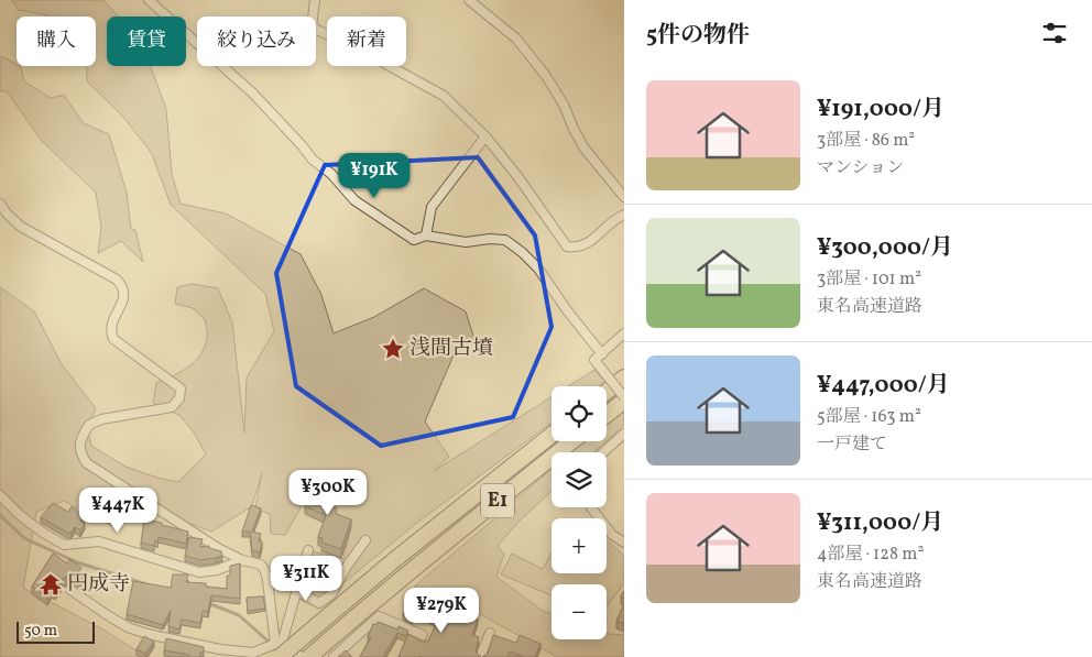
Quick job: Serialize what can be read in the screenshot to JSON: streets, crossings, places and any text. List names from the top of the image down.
{
  "streets": {
    "highway": ["E1"]
  },
  "places": {
    "place": ["浅間古墳"],
    "temple": ["円成寺"]
  },
  "scale_bar": "50 m",
  "page": {
    "heading": "5件の物件",
    "chip": [
      "購入",
      "賃貸",
      "絞り込み",
      "新着"
    ],
    "list": [
      {
        "name": "¥191,000/月",
        "note": "3部屋 · 86 m² · マンション"
      },
      {
        "name": "¥300,000/月",
        "note": "3部屋 · 101 m² · 東名高速道路"
      },
      {
        "name": "¥447,000/月",
        "note": "5部屋 · 163 m² · 一戸建て"
      },
      {
        "name": "¥311,000/月",
        "note": "4部屋 · 128 m² · 東名高速道路"
      }
    ],
    "price": [
      "¥191K",
      "¥300K",
      "¥447K",
      "¥311K",
      "¥279K"
    ],
    "map_buttons": ["+", "−"],
    "scale": "50 m"
  }
}
